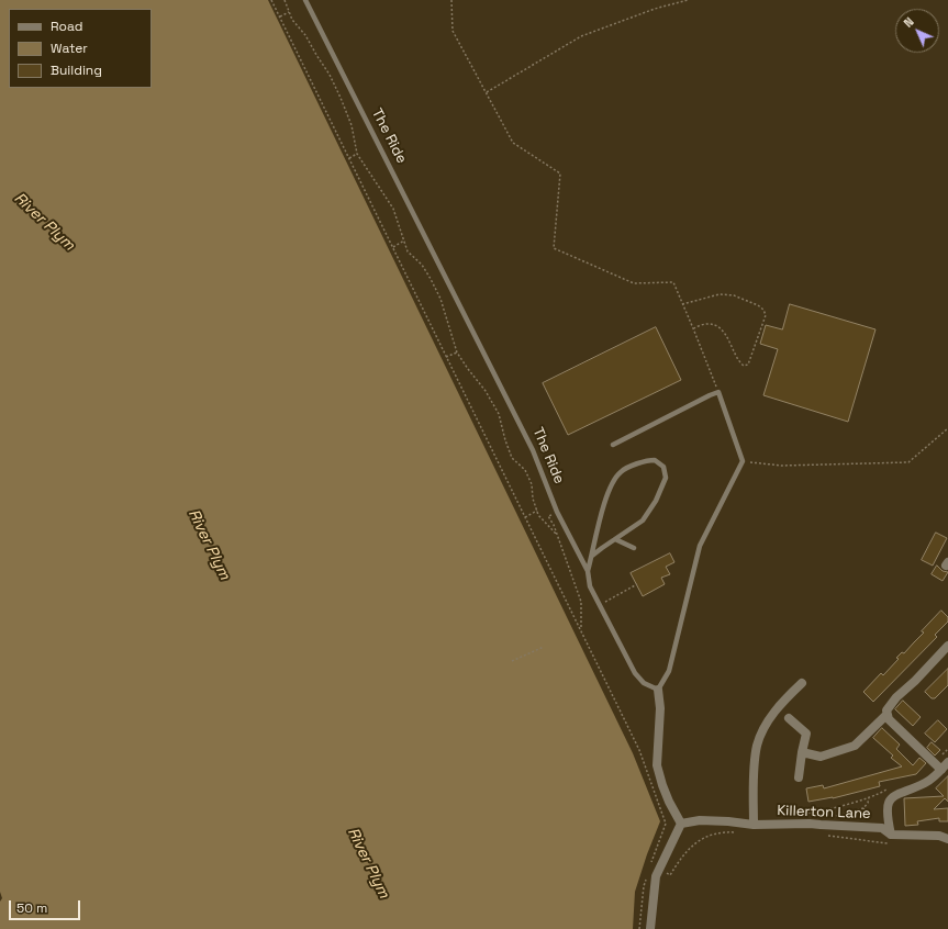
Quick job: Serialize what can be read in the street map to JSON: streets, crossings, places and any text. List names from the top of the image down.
{
  "streets": {
    "street": ["Killerton Lane"],
    "lane": ["The Ride"]
  },
  "water": ["River Plym"],
  "legend": ["Road", "Water", "Building"],
  "scale_bar": "50 m",
  "north": "top left"
}
